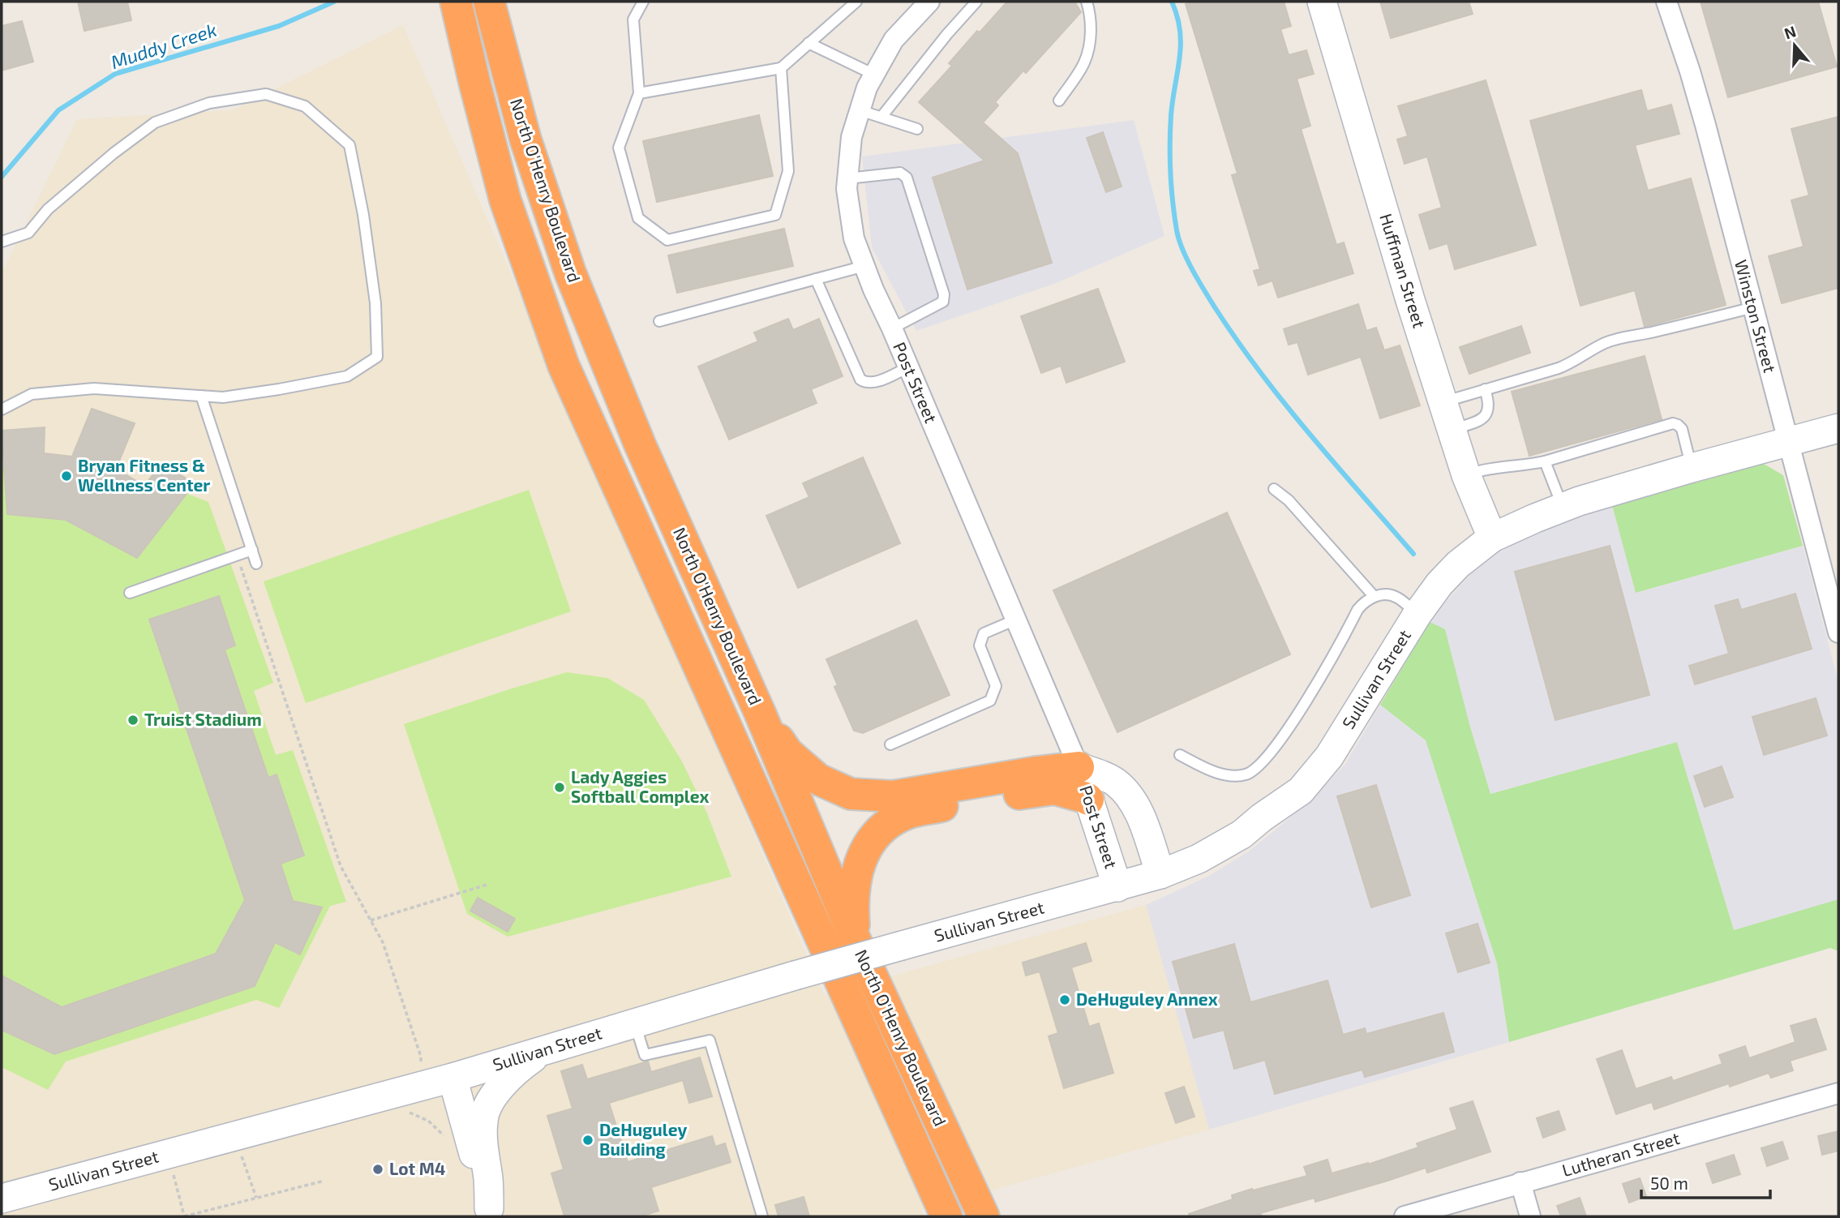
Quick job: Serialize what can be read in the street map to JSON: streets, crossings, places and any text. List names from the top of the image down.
{
  "streets": {
    "highway": ["North O'Henry Boulevard"],
    "street": [
      "Huffman Street",
      "Winston Street",
      "Post Street",
      "Sullivan Street",
      "Lutheran Street"
    ]
  },
  "crossings": [
    ["Huffman Street", "Sullivan Street"],
    ["Winston Street", "Sullivan Street"],
    ["Post Street", "Sullivan Street"]
  ],
  "water": ["Muddy Creek"],
  "places": [
    "Bryan Fitness & Wellness Center",
    "Truist Stadium",
    "Lady Aggies Softball Complex",
    "DeHuguley Annex",
    "DeHuguley Building",
    "Lot M4"
  ],
  "scale_bar": "50 m",
  "north": "top"
}
